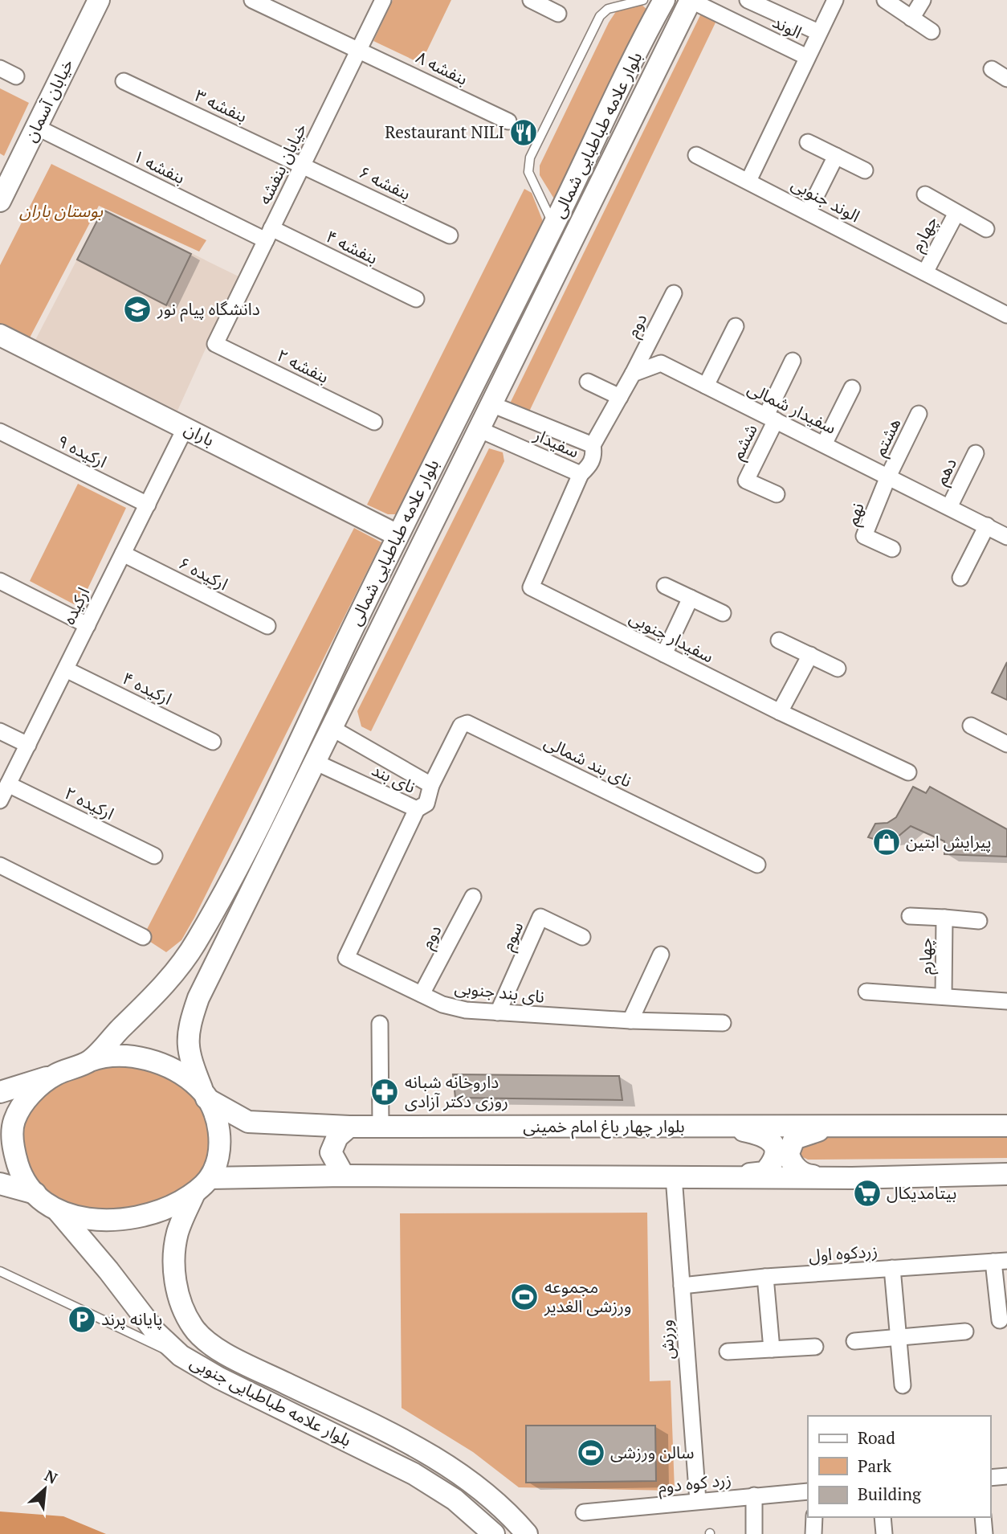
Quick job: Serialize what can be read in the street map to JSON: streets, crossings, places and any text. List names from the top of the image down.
{
  "streets": {
    "main road": [
      "خیابان آسمان",
      "بلوار علامه طباطبایی شمالی",
      "باران",
      "بلوار چهار باغ امام خمینی",
      "بلوار علامه طباطبایی جنوبی"
    ],
    "street": [
      "الوند",
      "بنفشه ۸",
      "بنفشه ۳",
      "خیابان بنفشه",
      "بنفشه ۱",
      "بنفشه ۶",
      "الوند جنوبی",
      "چهارم",
      "بنفشه ۴",
      "دوم",
      "بنفشه ۲",
      "سفیدار شمالی",
      "هشتم",
      "ششم",
      "سفیدار",
      "ارکیده ۹",
      "دهم",
      "نهم",
      "ارکیده ۶",
      "ارکیده",
      "سفیدار جنوبی",
      "ارکیده ۴",
      "نای بند شمالی",
      "نای بند",
      "ارکیده ۲",
      "سوم",
      "نای بند جنوبی",
      "زردکوه اول",
      "ورزش",
      "زرد کوه دوم"
    ]
  },
  "crossings": [
    ["الوند", "بلوار علامه طباطبایی شمالی"],
    ["بنفشه ۸", "خیابان بنفشه"],
    ["خیابان آسمان", "بنفشه ۱"],
    ["بنفشه ۳", "خیابان بنفشه"],
    ["بنفشه ۳", "بنفشه ۶"],
    ["بلوار علامه طباطبایی شمالی", "باران"],
    ["بلوار علامه طباطبایی شمالی", "سفیدار"],
    ["بلوار علامه طباطبایی شمالی", "نای بند"],
    ["بلوار علامه طباطبایی شمالی", "بلوار چهار باغ امام خمینی"],
    ["بلوار علامه طباطبایی شمالی", "بلوار علامه طباطبایی جنوبی"],
    ["خیابان بنفشه", "بنفشه ۱"],
    ["خیابان بنفشه", "بنفشه ۶"],
    ["خیابان بنفشه", "بنفشه ۴"],
    ["خیابان بنفشه", "بنفشه ۲"],
    ["بنفشه ۱", "بنفشه ۴"],
    ["الوند جنوبی", "چهارم"],
    ["دوم", "سفیدار شمالی"],
    ["دوم", "نای بند جنوبی"],
    ["سفیدار شمالی", "هشتم"],
    ["سفیدار شمالی", "ششم"],
    ["سفیدار شمالی", "دهم"],
    ["سفیدار شمالی", "نهم"],
    ["باران", "ارکیده"],
    ["هشتم", "نهم"],
    ["سفیدار", "سفیدار جنوبی"],
    ["ارکیده ۹", "ارکیده"],
    ["ارکیده ۶", "ارکیده"],
    ["ارکیده", "ارکیده ۴"],
    ["ارکیده", "ارکیده ۲"],
    ["نای بند شمالی", "نای بند"],
    ["نای بند", "نای بند جنوبی"],
    ["سوم", "نای بند جنوبی"],
    ["بلوار چهار باغ امام خمینی", "بلوار علامه طباطبایی جنوبی"],
    ["زردکوه اول", "ورزش"],
    ["ورزش", "زرد کوه دوم"]
  ],
  "parks": ["بوستان باران"],
  "places": {
    "restaurant": ["Restaurant NILI"],
    "school or university": ["دانشگاه پیام نور"],
    "shop": ["پیرایش ابتین"],
    "pharmacy": ["داروخانه شبانه روزی دکتر آزادی"],
    "supermarket": ["بیتامدیکال"],
    "sports": ["مجموعه ورزشی الغدیر", "سالن ورزشی"],
    "parking": ["پایانه پرند"]
  },
  "legend": ["Road", "Park", "Building"],
  "north": "top right"
}
